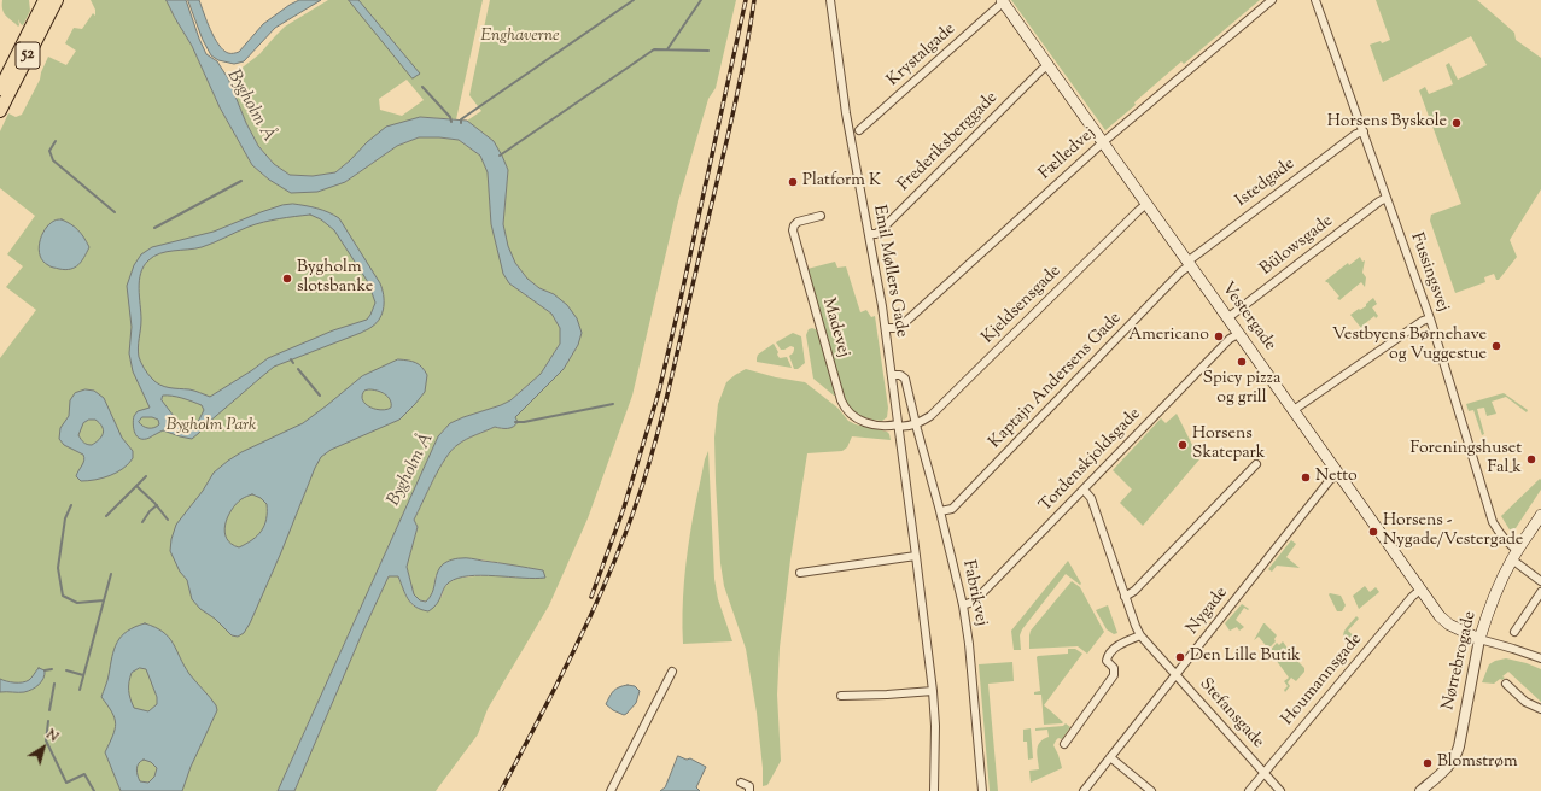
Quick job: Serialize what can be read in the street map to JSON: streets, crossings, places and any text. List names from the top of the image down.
{
  "streets": {
    "main road": ["52", "Vestergade", "Nørrebrogade"],
    "street": [
      "Krystalgade",
      "Frederiksberggade",
      "Fælledvej",
      "Istedgade",
      "Bülowsgade",
      "Emil Møllers Gade",
      "Fussingsvej",
      "Kjeldsensgade",
      "Madevej",
      "Kaptajn Andersens Gade",
      "Tordenskjoldsgade",
      "Fabrikvej",
      "Nygade",
      "Houmannsgade",
      "Stefansgade"
    ]
  },
  "crossings": [
    ["Krystalgade", "Vestergade"],
    ["Frederiksberggade", "Emil Møllers Gade"],
    ["Frederiksberggade", "Vestergade"],
    ["Fælledvej", "Emil Møllers Gade"],
    ["Fælledvej", "Vestergade"],
    ["Istedgade", "Fussingsvej"],
    ["Istedgade", "Vestergade"],
    ["Istedgade", "Kaptajn Andersens Gade"],
    ["Bülowsgade", "Fussingsvej"],
    ["Bülowsgade", "Vestergade"],
    ["Emil Møllers Gade", "Madevej"],
    ["Fussingsvej", "Nørrebrogade"],
    ["Kjeldsensgade", "Vestergade"],
    ["Kjeldsensgade", "Fabrikvej"],
    ["Vestergade", "Kaptajn Andersens Gade"],
    ["Vestergade", "Tordenskjoldsgade"],
    ["Vestergade", "Nygade"],
    ["Vestergade", "Nørrebrogade"],
    ["Vestergade", "Houmannsgade"],
    ["Kaptajn Andersens Gade", "Fabrikvej"],
    ["Tordenskjoldsgade", "Fabrikvej"],
    ["Tordenskjoldsgade", "Stefansgade"],
    ["Nygade", "Stefansgade"],
    ["Houmannsgade", "Stefansgade"]
  ],
  "water": ["Bygholm Å"],
  "parks": ["Enghaverne", "Bygholm Park"],
  "places": [
    "Horsens Byskole",
    "Platform K",
    "Bygholm slotsbanke",
    "Americano",
    "Vestbyens Børnehave og Vuggestue",
    "Spicy pizza og grill",
    "Horsens Skatepark",
    "Foreningshuset Fal_k",
    "Netto",
    "Horsens - Nygade/Vestergade",
    "Den Lille Butik",
    "Blomstrøm"
  ],
  "north": "top right"
}
